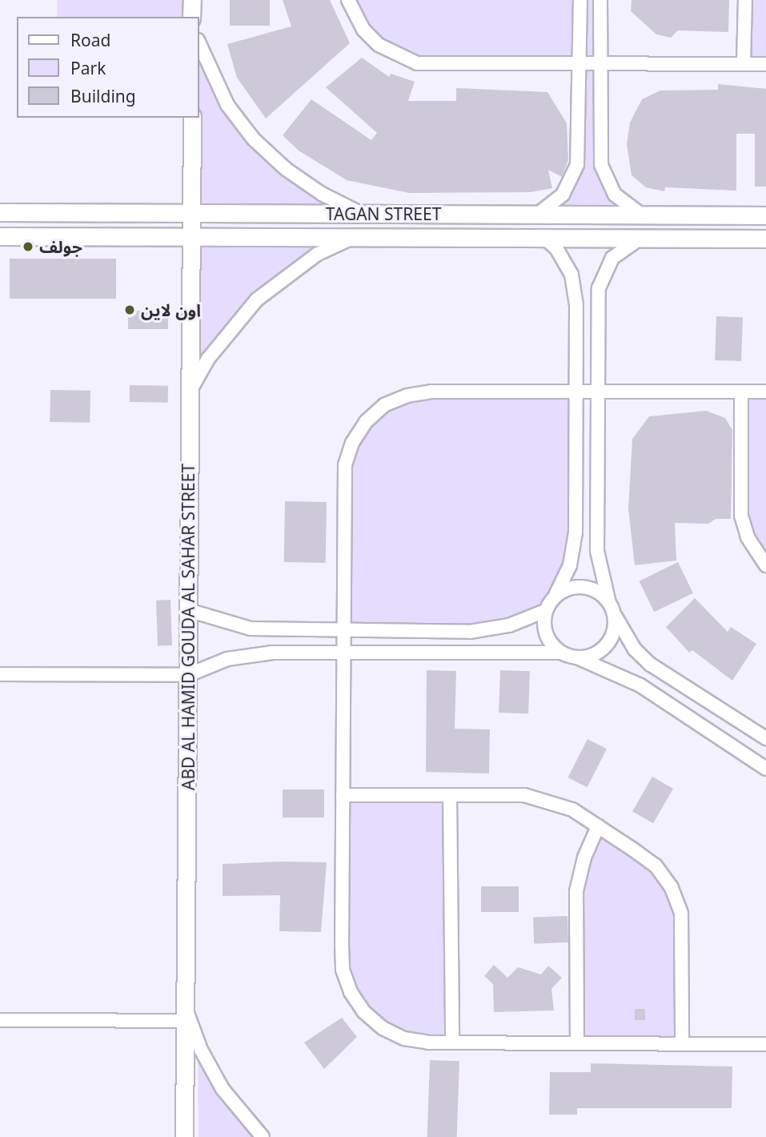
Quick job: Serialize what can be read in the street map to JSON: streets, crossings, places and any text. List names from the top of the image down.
{
  "streets": {
    "street": ["TAGAN STREET", "ABD AL HAMID GOUDA AL SAHAR STREET"]
  },
  "crossings": [
    ["TAGAN STREET", "ABD AL HAMID GOUDA AL SAHAR STREET"]
  ],
  "places": ["جولف", "اون لاين"],
  "legend": ["Road", "Park", "Building"]
}
